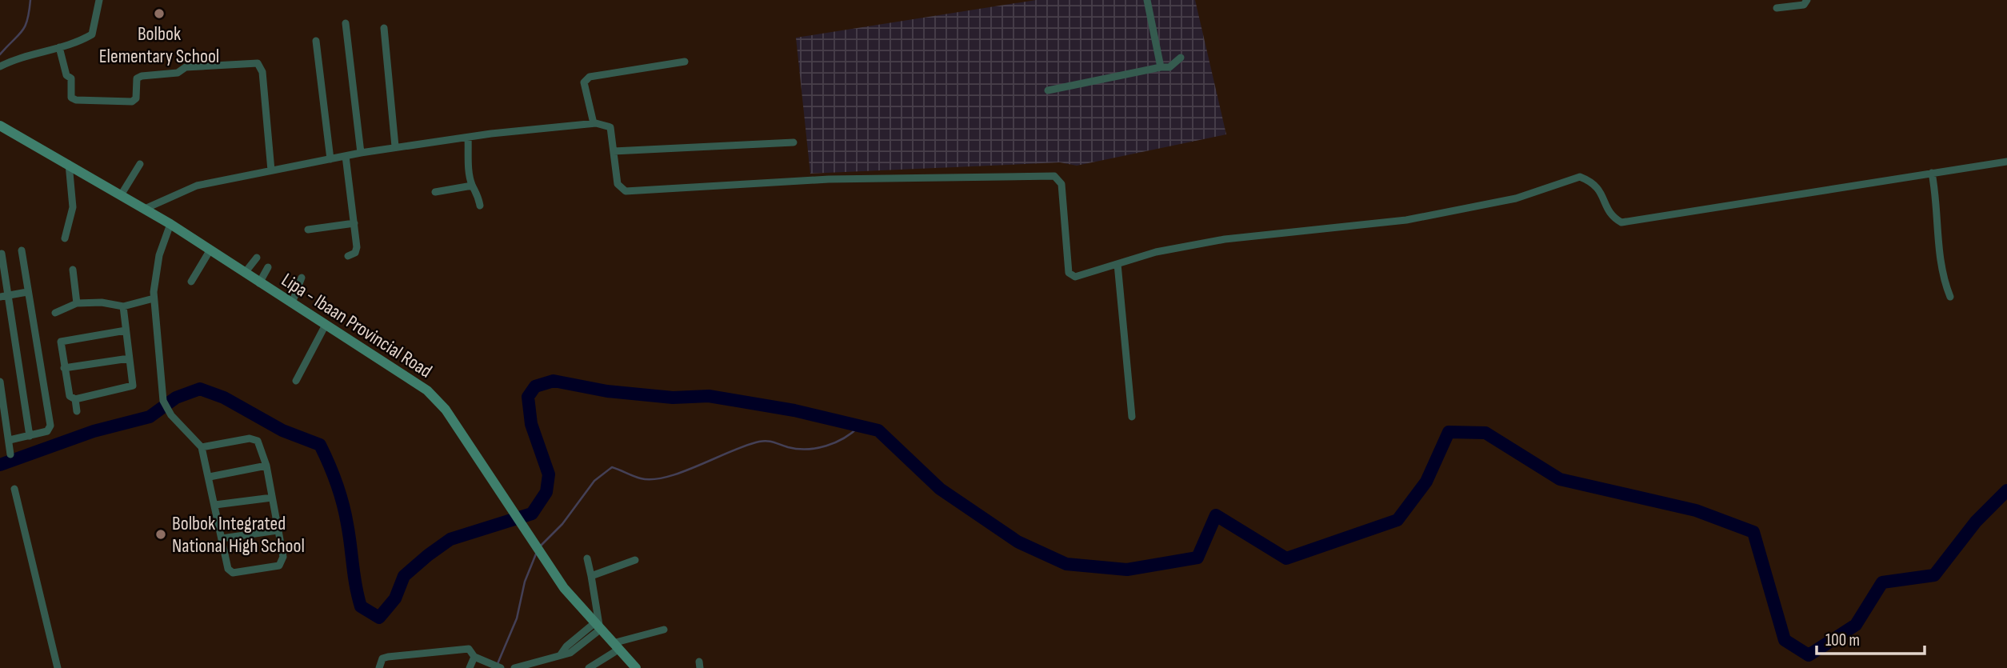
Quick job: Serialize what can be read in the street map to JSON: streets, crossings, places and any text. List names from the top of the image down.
{
  "streets": {
    "main road": ["Lipa - Ibaan Provincial Road"]
  },
  "places": ["Bolbok Elementary School", "Bolbok Integrated National High School"],
  "scale_bar": "100 m"
}
